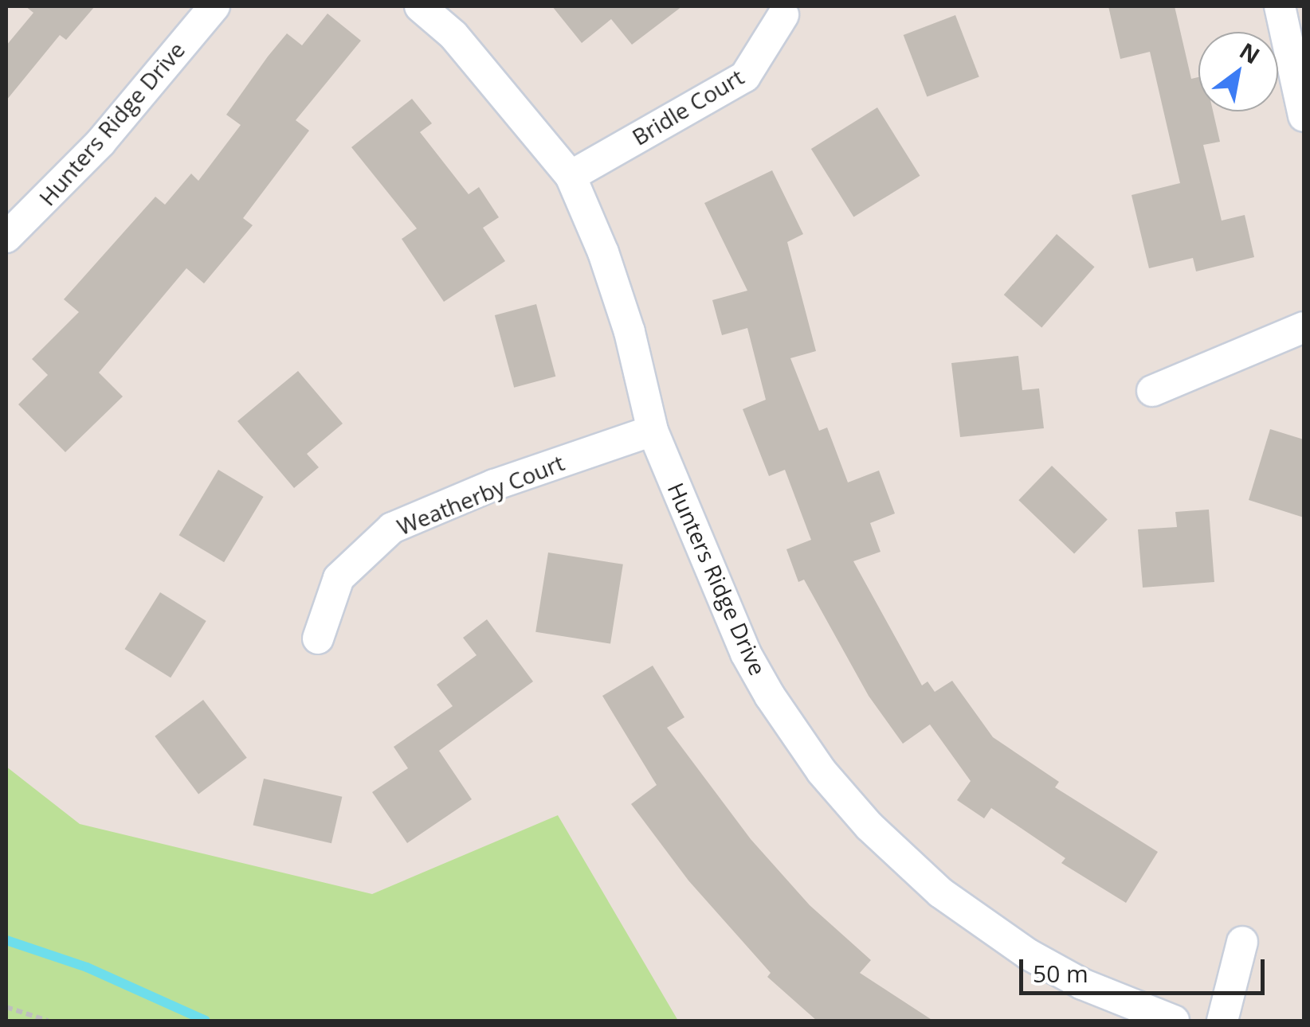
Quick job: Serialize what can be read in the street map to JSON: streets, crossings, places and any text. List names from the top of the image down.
{
  "streets": {
    "street": ["Bridle Court", "Hunters Ridge Drive", "Weatherby Court"]
  },
  "crossings": [
    ["Bridle Court", "Hunters Ridge Drive"],
    ["Hunters Ridge Drive", "Weatherby Court"]
  ],
  "scale_bar": "50 m",
  "north": "top right"
}
